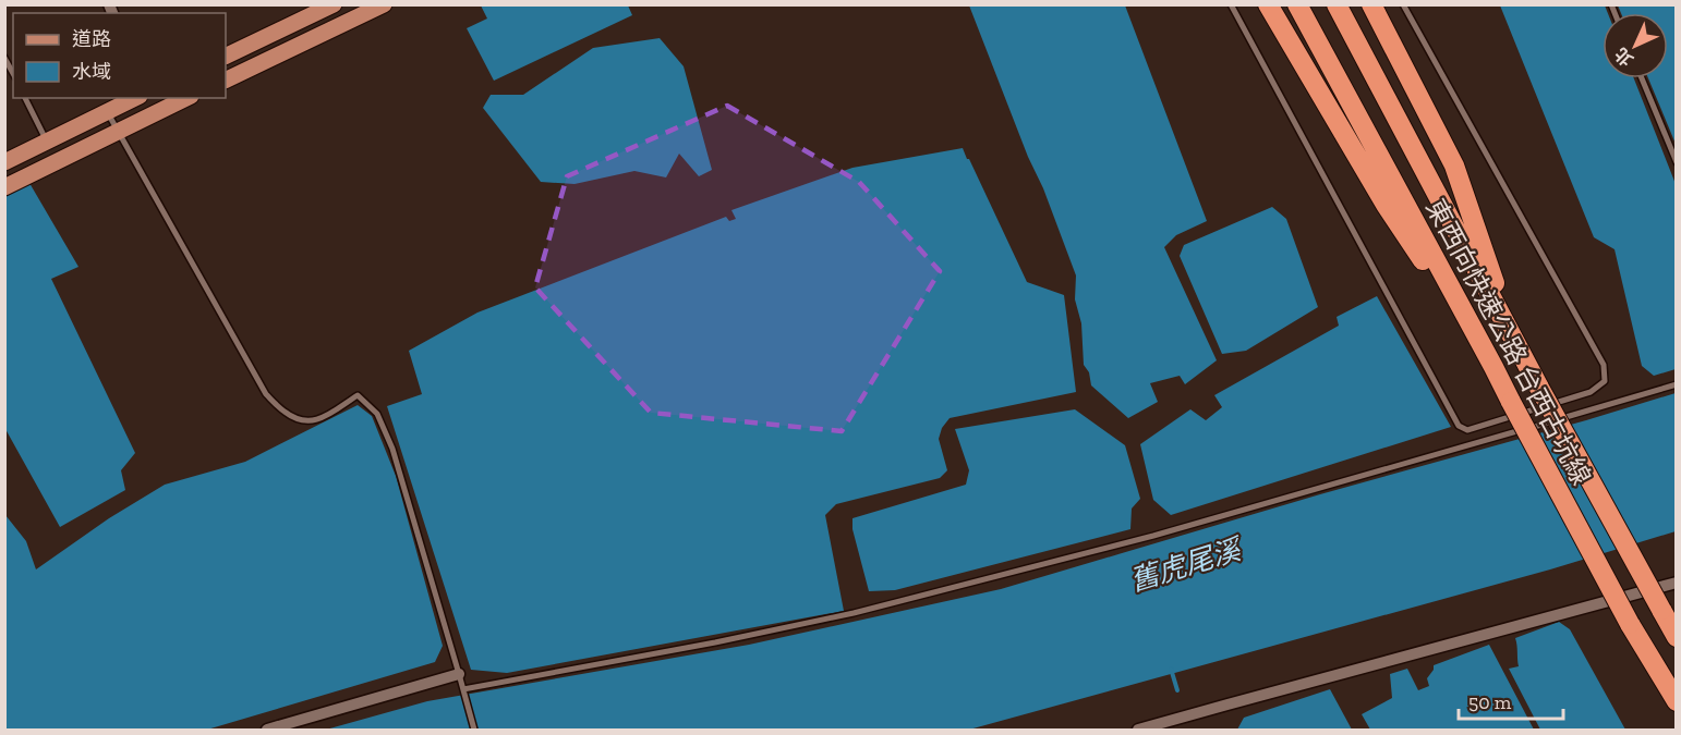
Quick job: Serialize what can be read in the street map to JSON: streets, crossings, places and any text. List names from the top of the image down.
{
  "streets": {
    "highway": ["東西向快速公路 台西古坑線"]
  },
  "water": ["舊虎尾溪"],
  "legend": ["道路", "水域"],
  "scale_bar": "50 m",
  "north": "bottom left"
}
